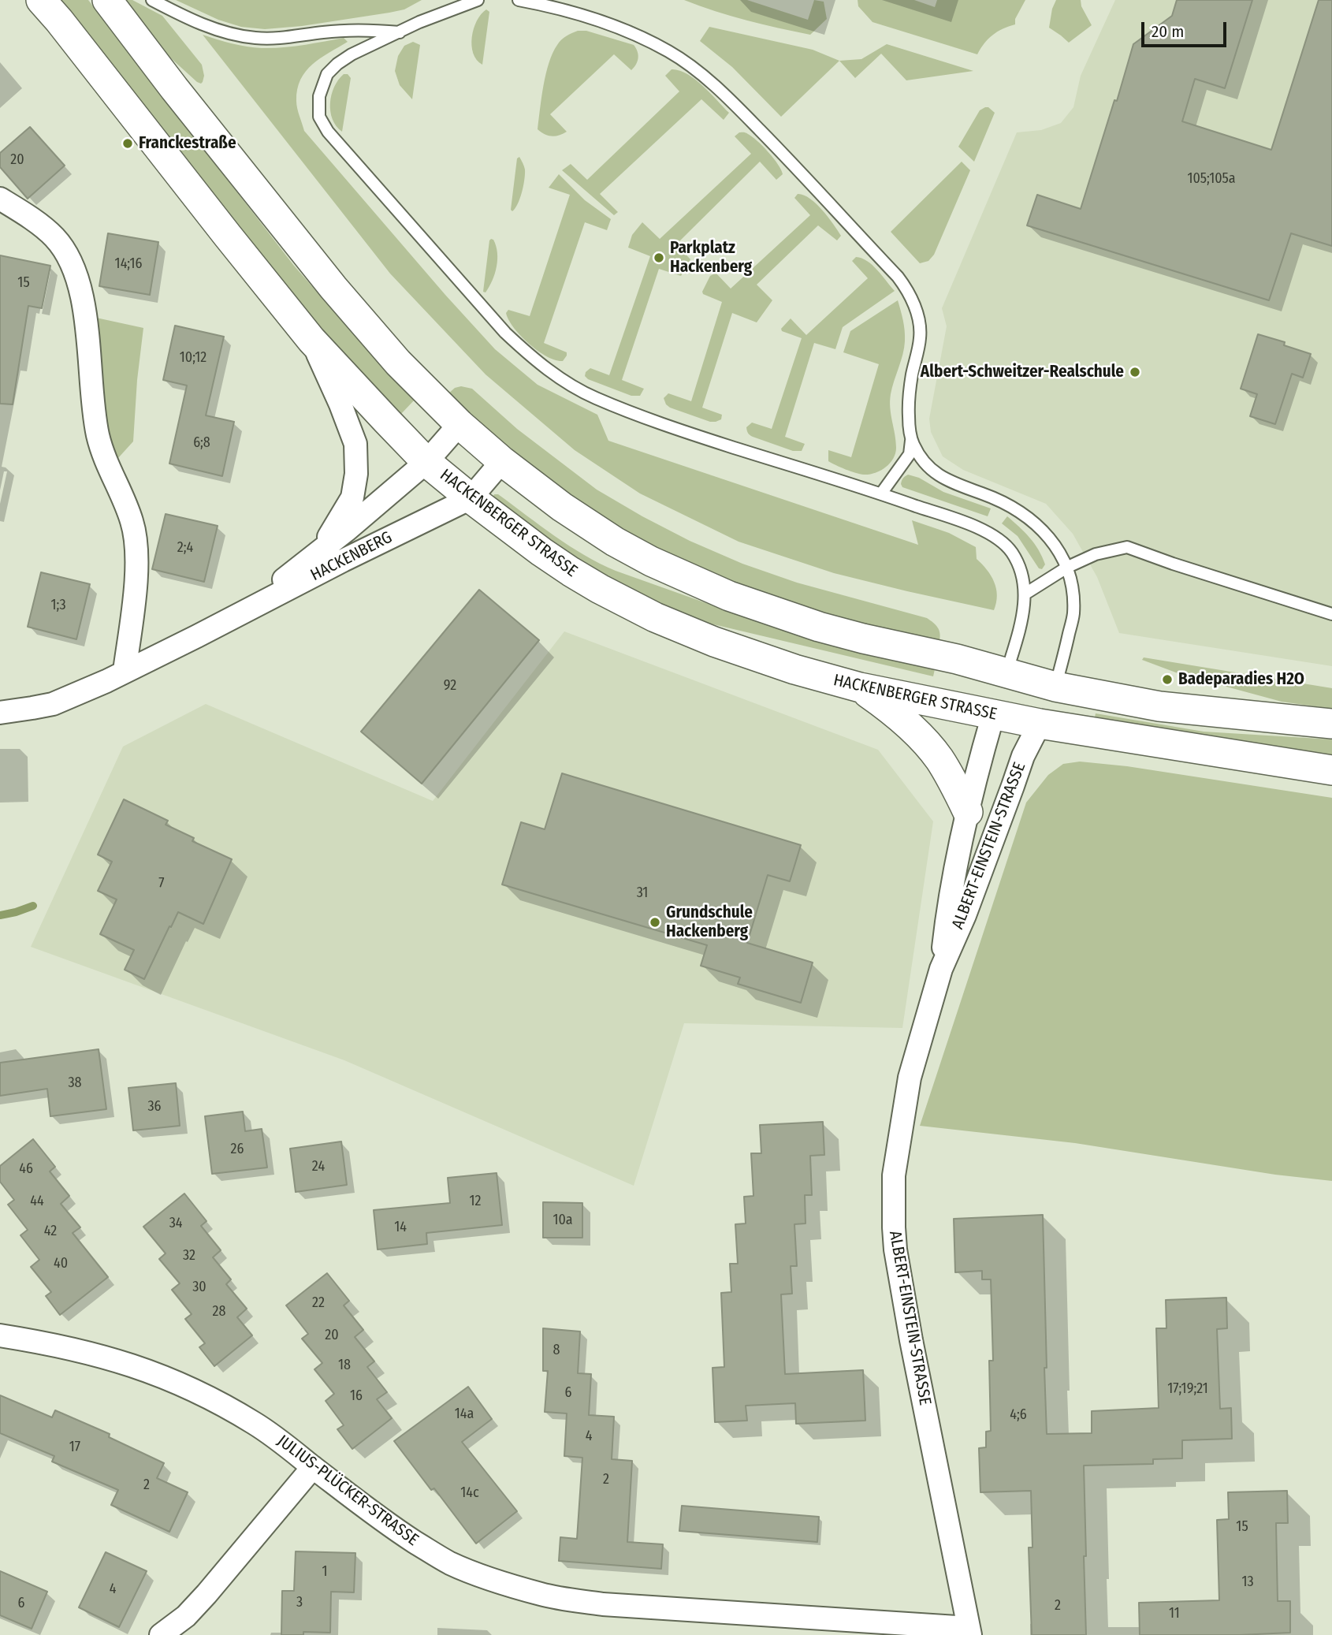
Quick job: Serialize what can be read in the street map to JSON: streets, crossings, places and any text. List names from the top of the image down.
{
  "streets": {
    "street": [
      "HACKENBERGER STRASSE",
      "HACKENBERG",
      "ALBERT-EINSTEIN-STRASSE",
      "JULIUS-PLÜCKER-STRASSE"
    ]
  },
  "crossings": [
    ["HACKENBERGER STRASSE", "HACKENBERG"],
    ["HACKENBERGER STRASSE", "ALBERT-EINSTEIN-STRASSE"],
    ["ALBERT-EINSTEIN-STRASSE", "JULIUS-PLÜCKER-STRASSE"]
  ],
  "places": [
    "Franckestraße",
    "Parkplatz Hackenberg",
    "Albert-Schweitzer-Realschule",
    "Badeparadies H2O",
    "Grundschule Hackenberg"
  ],
  "house_numbers": [
    "20",
    "105;105a",
    "14;16",
    "15",
    "10;12",
    "6;8",
    "2;4",
    "1;3",
    "92",
    "7",
    "31",
    "38",
    "36",
    "26",
    "24",
    "46",
    "44",
    "12",
    "10a",
    "34",
    "14",
    "42",
    "32",
    "40",
    "30",
    "22",
    "28",
    "20",
    "8",
    "18",
    "17;19;21",
    "6",
    "16",
    "14a",
    "4;6",
    "4",
    "17",
    "2",
    "2",
    "14c",
    "15",
    "1",
    "13",
    "4",
    "3",
    "6",
    "2",
    "11"
  ],
  "scale_bar": "20 m"
}
